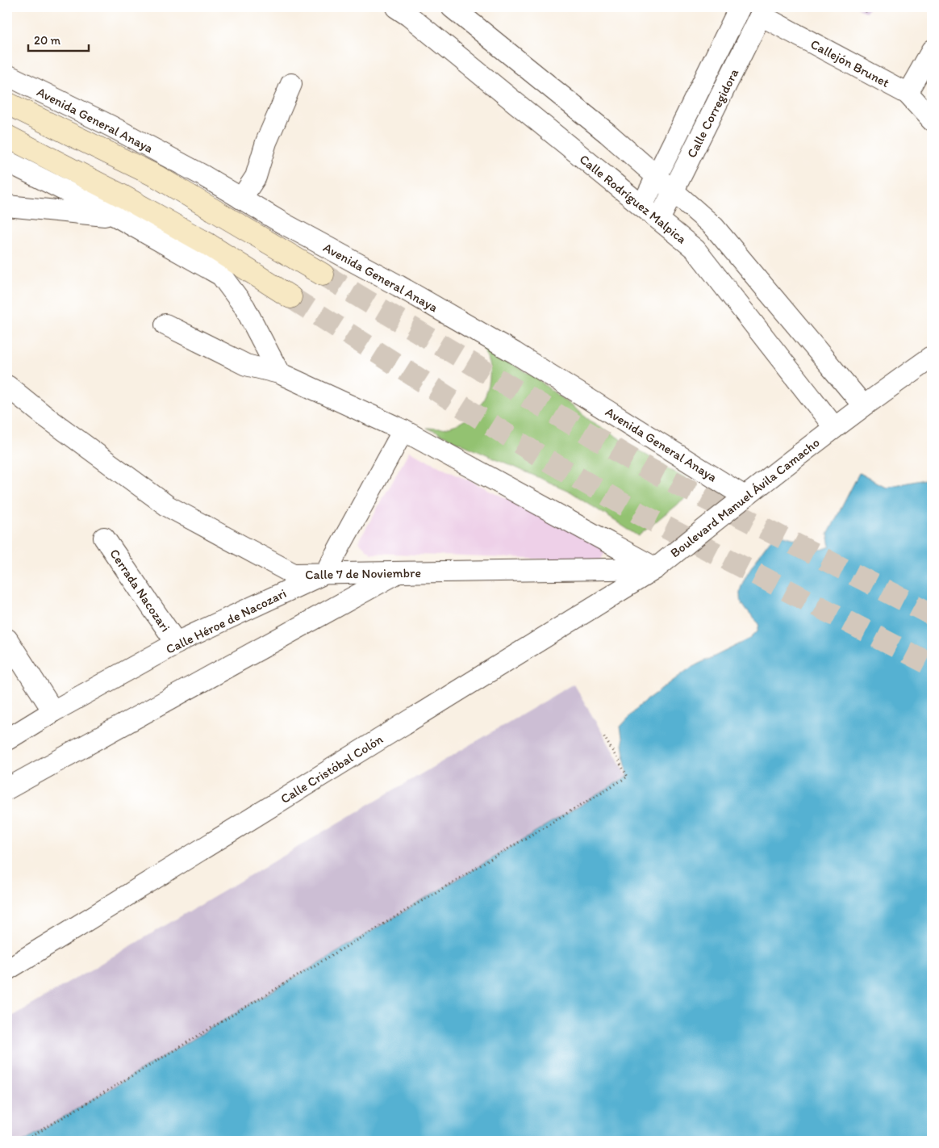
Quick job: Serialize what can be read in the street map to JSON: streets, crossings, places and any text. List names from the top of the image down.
{
  "streets": {
    "main road": ["Avenida General Anaya"],
    "street": [
      "Callejón Brunet",
      "Calle Corregidora",
      "Calle Rodríguez Malpica",
      "Boulevard Manuel Ávila Camacho",
      "Calle 7 de Noviembre",
      "Cerrada Nacozari",
      "Calle Héroe de Nacozari",
      "Calle Cristóbal Colón"
    ]
  },
  "crossings": [
    ["Callejón Brunet", "Calle Corregidora"],
    ["Calle Corregidora", "Calle Rodríguez Malpica"],
    ["Avenida General Anaya", "Boulevard Manuel Ávila Camacho"],
    ["Calle Rodríguez Malpica", "Boulevard Manuel Ávila Camacho"],
    ["Boulevard Manuel Ávila Camacho", "Calle 7 de Noviembre"],
    ["Boulevard Manuel Ávila Camacho", "Calle Cristóbal Colón"],
    ["Calle 7 de Noviembre", "Calle Héroe de Nacozari"],
    ["Calle 7 de Noviembre", "Calle Cristóbal Colón"],
    ["Cerrada Nacozari", "Calle Héroe de Nacozari"]
  ],
  "scale_bar": "20 m"
}
